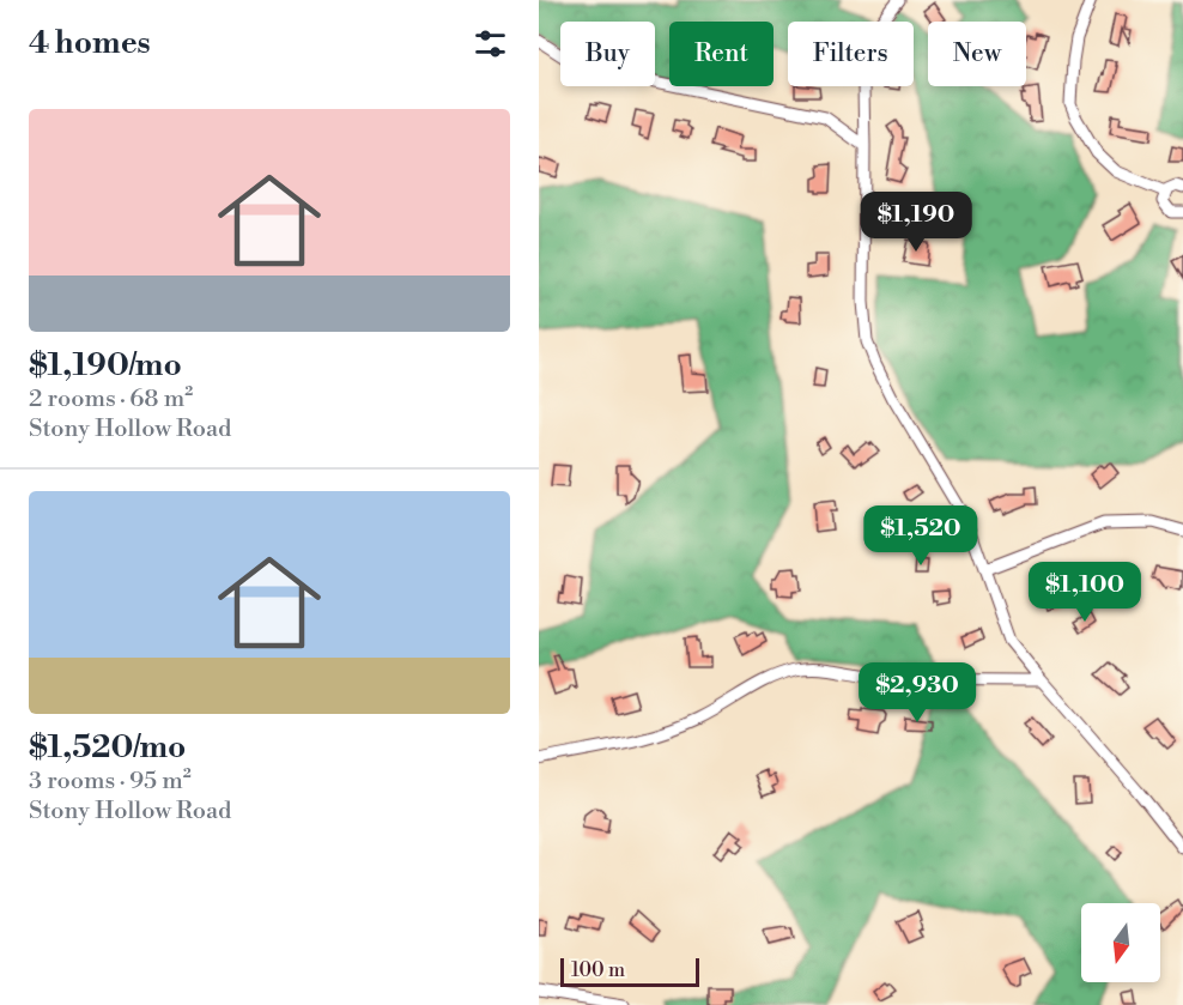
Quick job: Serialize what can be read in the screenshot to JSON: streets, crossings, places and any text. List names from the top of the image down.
{
  "scale_bar": "100 m",
  "north": "bottom",
  "page": {
    "heading": "4 homes",
    "chip": [
      "Buy",
      "Rent",
      "Filters",
      "New"
    ],
    "list": [
      {
        "name": "$1,190/mo",
        "note": "2 rooms · 68 m² · Stony Hollow Road"
      },
      {
        "name": "$1,520/mo",
        "note": "3 rooms · 95 m² · Stony Hollow Road"
      }
    ],
    "price": [
      "$1,190",
      "$1,520",
      "$1,100",
      "$2,930"
    ],
    "scale": "100 m"
  }
}
